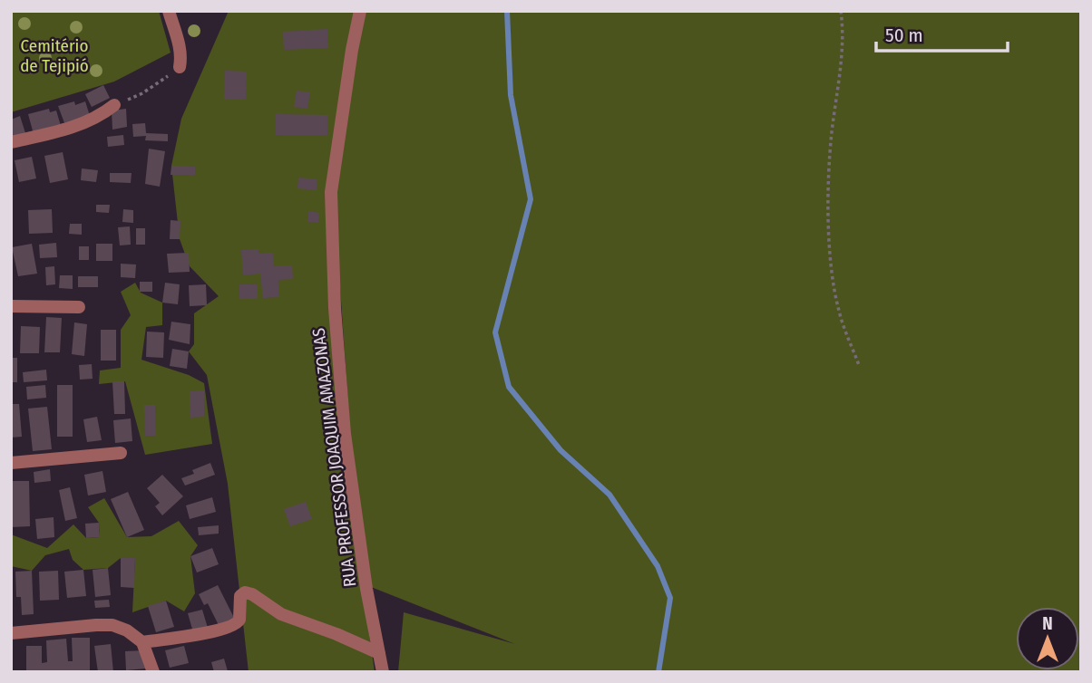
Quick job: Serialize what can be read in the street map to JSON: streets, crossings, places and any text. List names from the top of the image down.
{
  "streets": {
    "street": ["RUA PROFESSOR JOAQUIM AMAZONAS"]
  },
  "parks": ["Cemitério de Tejipió"],
  "scale_bar": "50 m",
  "north": "top"
}
